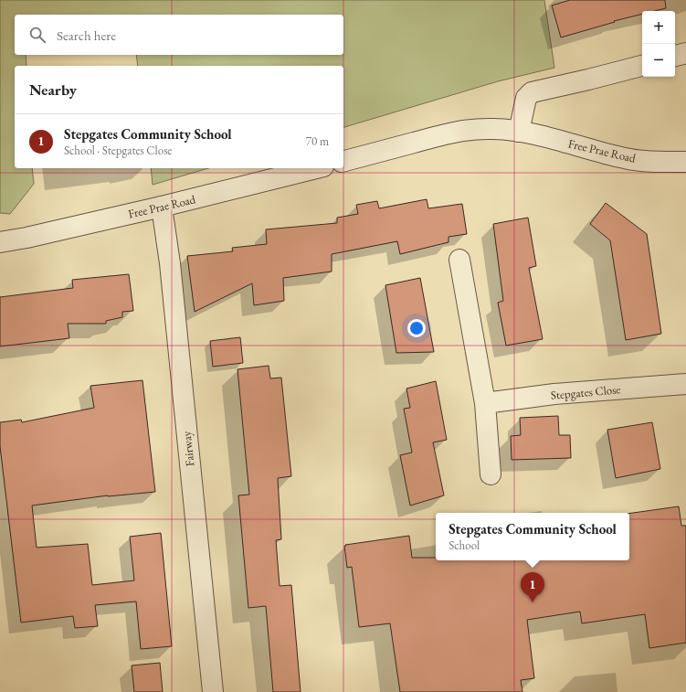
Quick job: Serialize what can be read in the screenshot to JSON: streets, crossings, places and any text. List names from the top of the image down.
{
  "streets": {
    "street": ["Free Prae Road", "Stepgates Close", "Fairway"]
  },
  "crossings": [
    ["Free Prae Road", "Fairway"]
  ],
  "page": {
    "map_buttons": ["+", "−"],
    "search": "Search here",
    "heading": "Nearby",
    "list": [
      {
        "mark": "1",
        "name": "Stepgates Community School",
        "note": "School · Stepgates Close",
        "value": "70 m"
      }
    ],
    "popup": ["Stepgates Community School", "School"],
    "pins": "1"
  }
}
